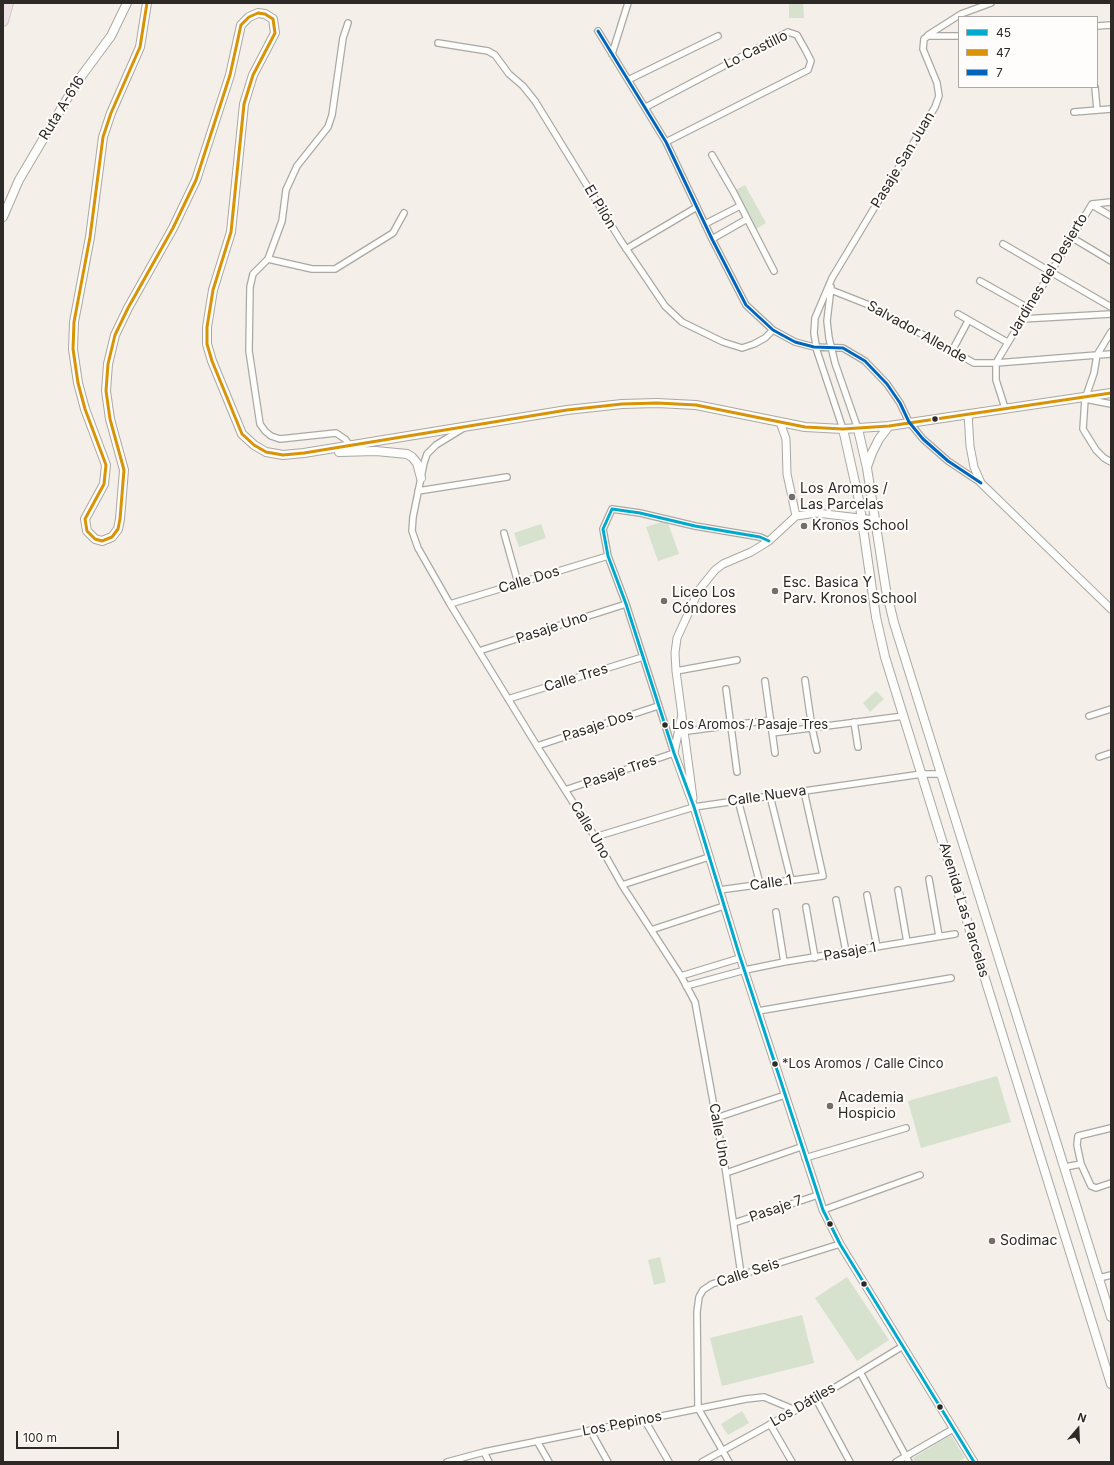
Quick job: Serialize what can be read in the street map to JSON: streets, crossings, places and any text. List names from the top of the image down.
{
  "streets": {
    "main road": ["Ruta A-616", "Avenida Las Parcelas"],
    "street": [
      "Lo Castillo",
      "Pasaje San Juan",
      "El Pilón",
      "Jardines del Desierto",
      "Salvador Allende",
      "Calle Dos",
      "Pasaje Uno",
      "Calle Tres",
      "Pasaje Dos",
      "Pasaje Tres",
      "Calle Nueva",
      "Calle Uno",
      "Calle 1",
      "Pasaje 1",
      "Pasaje 7",
      "Calle Seis",
      "Los Dátiles",
      "Los Pepinos"
    ]
  },
  "crossings": [
    ["Pasaje San Juan", "Salvador Allende"],
    ["Pasaje San Juan", "Avenida Las Parcelas"],
    ["Jardines del Desierto", "Salvador Allende"],
    ["Calle Dos", "Calle Uno"],
    ["Pasaje Uno", "Calle Uno"],
    ["Calle Tres", "Calle Uno"],
    ["Pasaje Dos", "Calle Uno"],
    ["Pasaje Tres", "Calle Uno"],
    ["Calle Nueva", "Calle Uno"],
    ["Calle Nueva", "Calle 1"],
    ["Calle Nueva", "Avenida Las Parcelas"],
    ["Calle Uno", "Pasaje 1"],
    ["Calle Uno", "Pasaje 7"],
    ["Calle Uno", "Calle Seis"],
    ["Calle Seis", "Los Pepinos"],
    ["Los Dátiles", "Los Pepinos"]
  ],
  "places": [
    "Los Aromos / Las Parcelas",
    "Kronos School",
    "Esc. Basica Y Parv. Kronos School",
    "Liceo Los Cóndores",
    "Los Aromos / Pasaje Tres",
    "*Los Aromos / Calle Cinco",
    "Academia Hospicio",
    "Sodimac"
  ],
  "lines": ["transit line 47", "transit line 7", "transit line 45"],
  "legend": ["45", "47", "7"],
  "scale_bar": "100 m",
  "north": "top"
}
